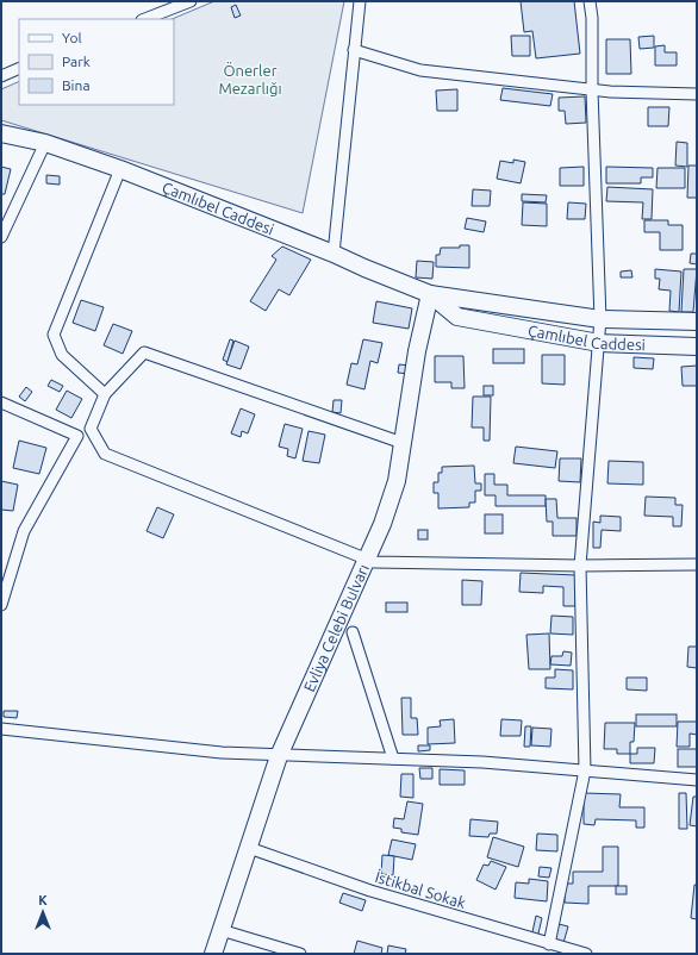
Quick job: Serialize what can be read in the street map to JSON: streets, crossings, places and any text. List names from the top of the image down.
{
  "streets": {
    "main road": ["Çamlıbel Caddesi", "Evliya Celebi Bulvarı"],
    "street": ["İstikbal Sokak"]
  },
  "crossings": [
    ["Çamlıbel Caddesi", "Evliya Celebi Bulvarı"],
    ["Evliya Celebi Bulvarı", "İstikbal Sokak"]
  ],
  "parks": ["Önerler Mezarlığı"],
  "legend": ["Yol", "Park", "Bina"],
  "north": "top"
}
